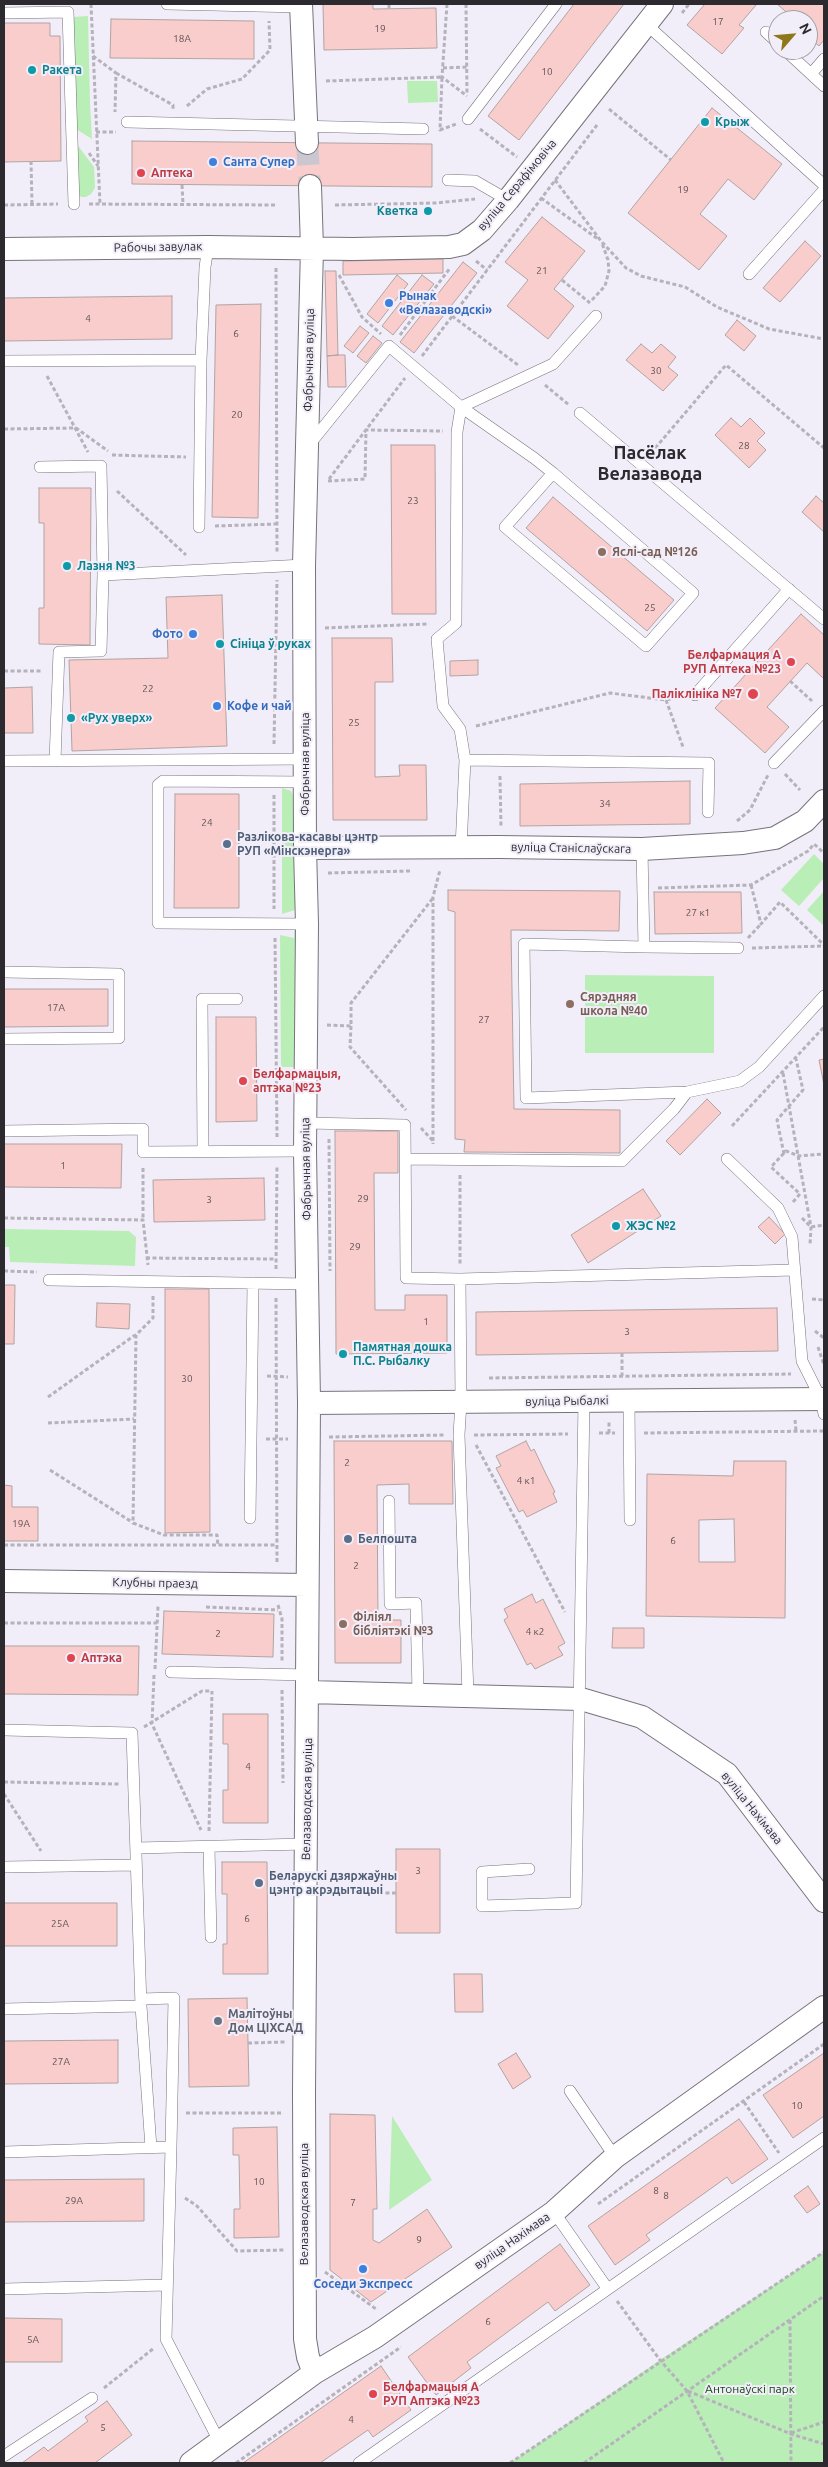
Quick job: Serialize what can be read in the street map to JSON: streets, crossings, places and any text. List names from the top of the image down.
{
  "streets": {
    "street": [
      "вуліца Серафімовіча",
      "Рабочы завулак",
      "Фабрычная вуліца",
      "вуліца Станіслаўскага",
      "вуліца Рыбалкі",
      "Клубны праезд",
      "Велазаводская вуліца",
      "вуліца Нахімава"
    ]
  },
  "crossings": [
    ["вуліца Серафімовіча", "Рабочы завулак"],
    ["вуліца Серафімовіча", "Фабрычная вуліца"],
    ["Рабочы завулак", "Фабрычная вуліца"],
    ["Фабрычная вуліца", "вуліца Станіслаўскага"],
    ["Фабрычная вуліца", "вуліца Рыбалкі"],
    ["Фабрычная вуліца", "Велазаводская вуліца"],
    ["вуліца Рыбалкі", "Велазаводская вуліца"],
    ["Клубны праезд", "Велазаводская вуліца"],
    ["Велазаводская вуліца", "вуліца Нахімава"]
  ],
  "districts": ["Пасёлак Велазавода"],
  "parks": ["Антонаўскі парк"],
  "places": [
    "Ракета",
    "Крыж",
    "Санта Супер",
    "Аптека",
    "Кветка",
    "Рынак «Велазаводскі»",
    "Яслі-сад №126",
    "Лазня №3",
    "Фото",
    "Сініца ў руках",
    "Белфармация А РУП Аптека №23",
    "Паліклініка №7",
    "Кофе и чай",
    "«Рух уверх»",
    "Разлікова-касавы цэнтр РУП «Мінскэнерга»",
    "Сярэдняя школа №40",
    "Белфармацыя, аптэка №23",
    "ЖЭС №2",
    "Памятная дошка П.С. Рыбалку",
    "Белпошта",
    "Філіял бібліятэкі №3",
    "Аптэка",
    "Беларускі дзяржаўны цэнтр акрэдытацыі",
    "Малітоўны Дом ЦІХСАД",
    "Соседи Экспресс",
    "Белфармацыя А РУП Аптэка №23"
  ],
  "house_numbers": [
    "17",
    "19",
    "18А",
    "10",
    "19",
    "21",
    "4",
    "6",
    "30",
    "20",
    "28",
    "23",
    "25",
    "22",
    "25",
    "34",
    "24",
    "27 к1",
    "17А",
    "27",
    "1",
    "29",
    "3",
    "29",
    "1",
    "3",
    "30",
    "2",
    "4 к1",
    "19А",
    "6",
    "2",
    "4 к2",
    "2",
    "4",
    "3",
    "6",
    "25А",
    "27А",
    "10",
    "10",
    "8",
    "8",
    "29А",
    "7",
    "9",
    "6",
    "5А",
    "4",
    "5"
  ],
  "north": "top right"
}
